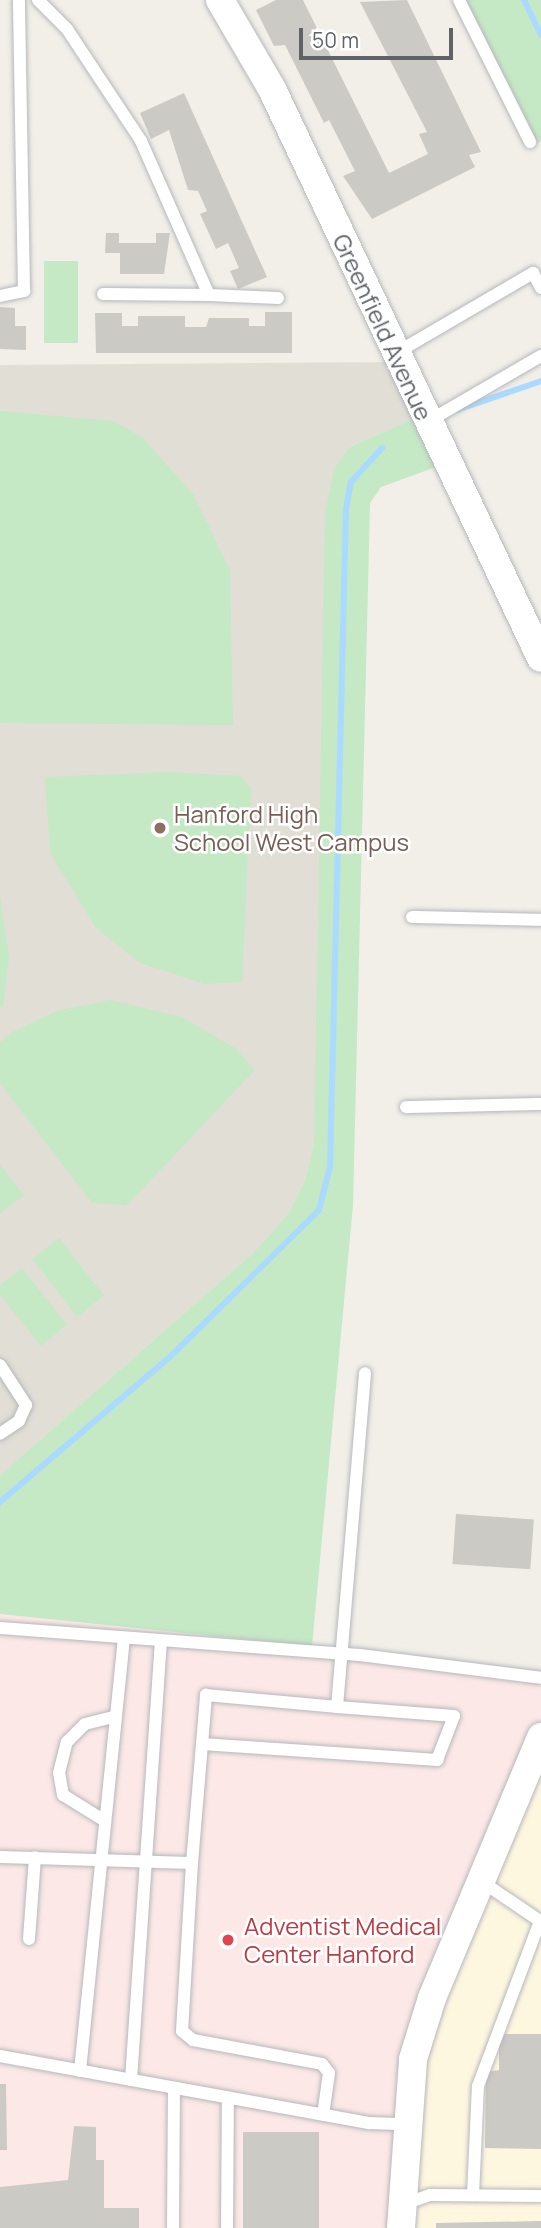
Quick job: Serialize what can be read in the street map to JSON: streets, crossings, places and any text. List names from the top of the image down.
{
  "streets": {
    "street": ["Greenfield Avenue"]
  },
  "places": ["Hanford High School West Campus", "Adventist Medical Center Hanford"],
  "scale_bar": "50 m"
}
